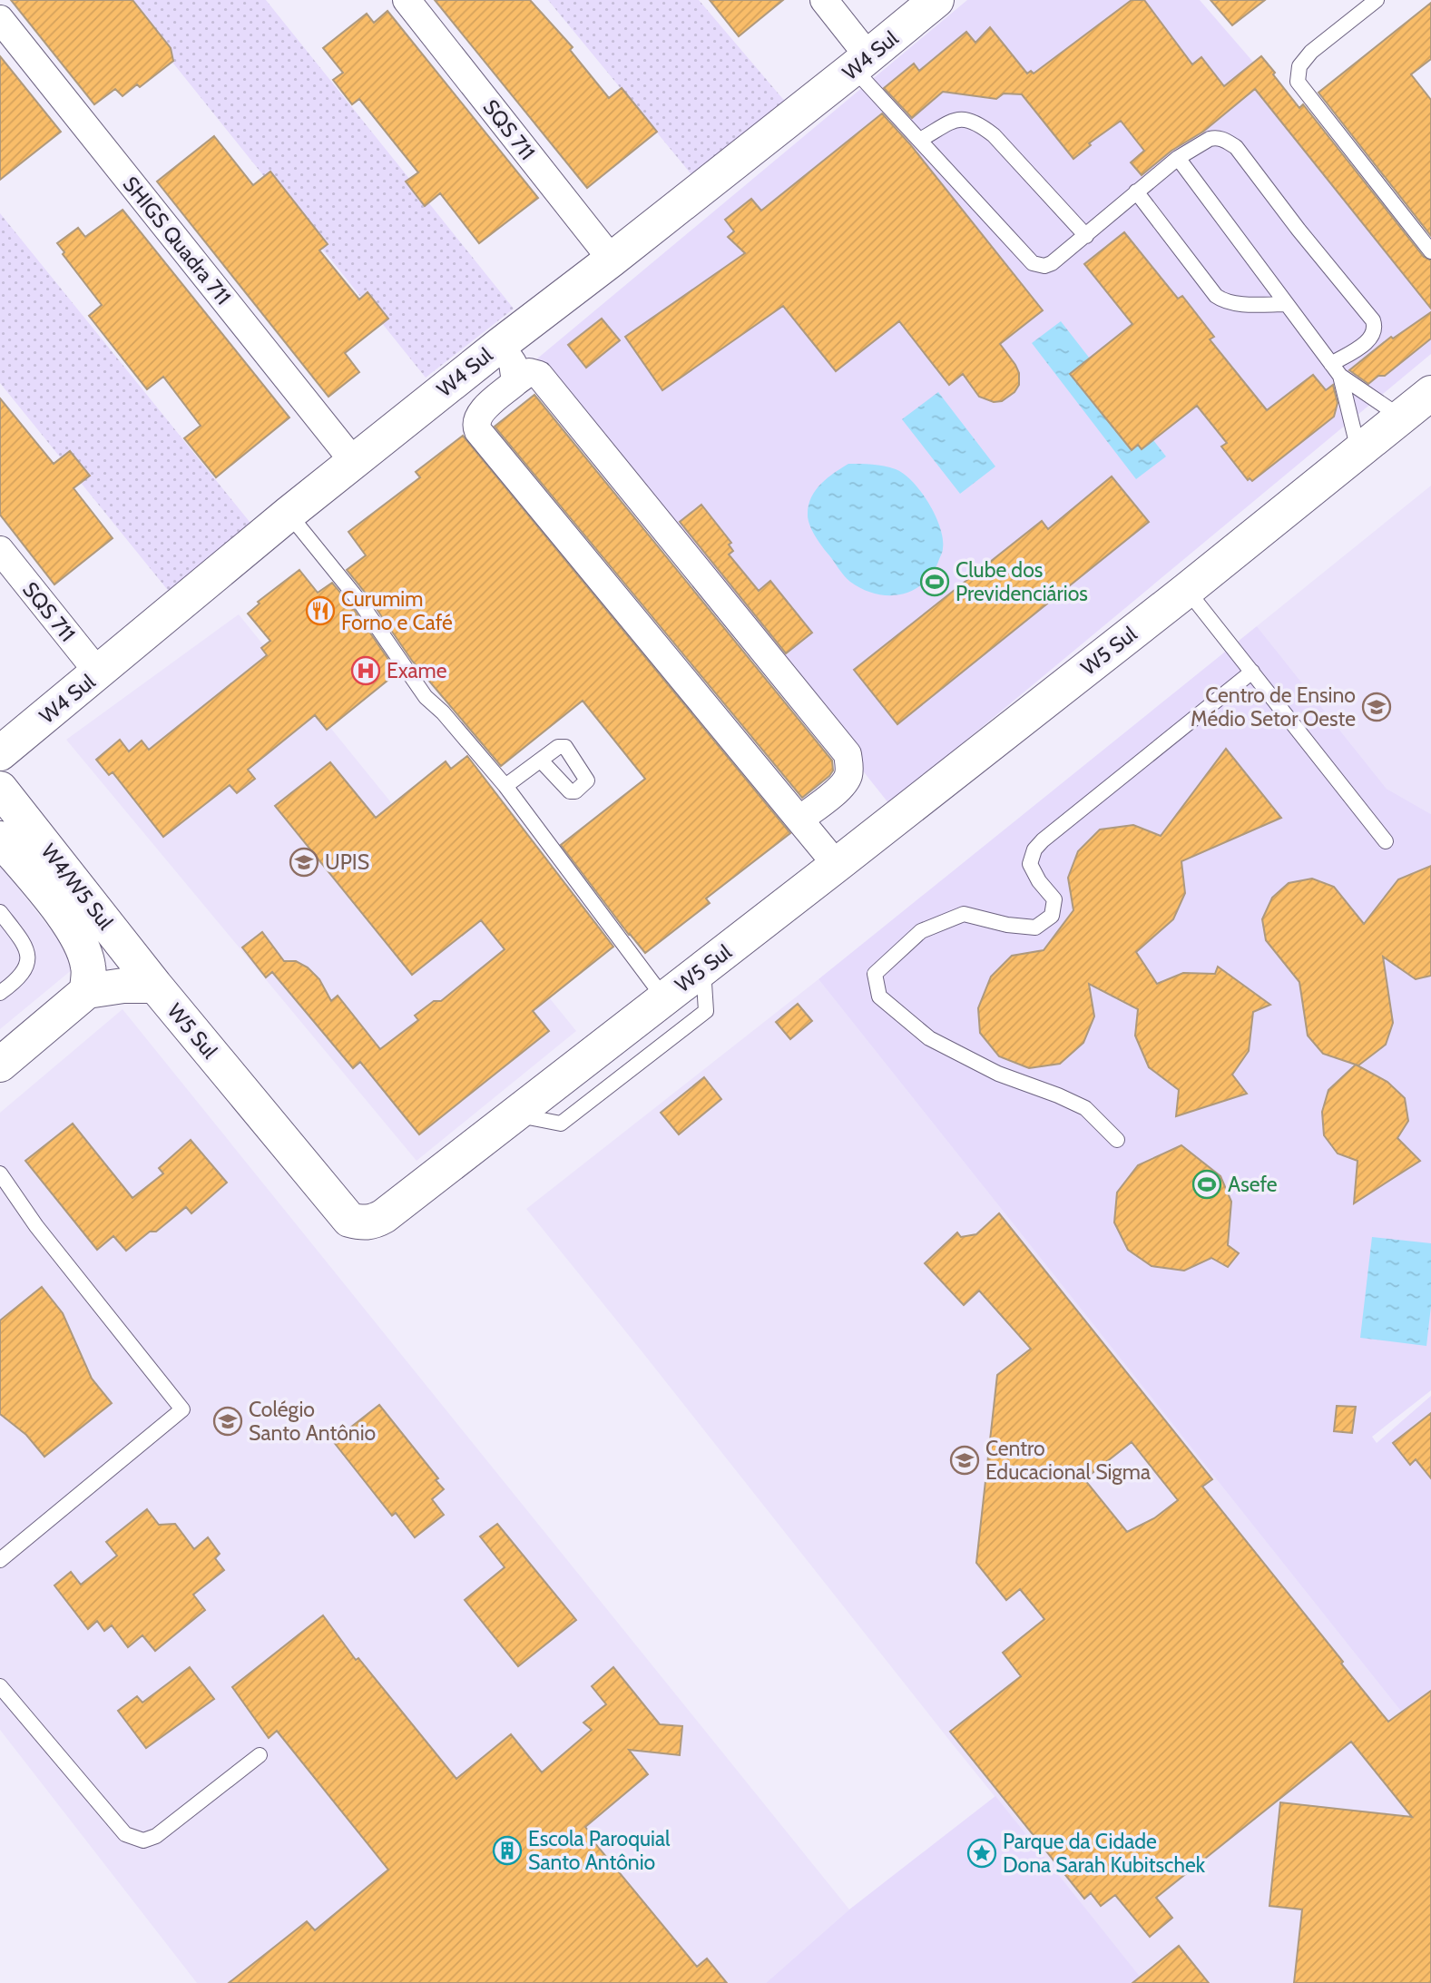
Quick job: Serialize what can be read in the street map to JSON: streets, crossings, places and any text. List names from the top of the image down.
{
  "streets": {
    "main road": ["W4 Sul", "W5 Sul", "W4/W5 Sul"],
    "street": ["SQS 711", "SHIGS Quadra 711"]
  },
  "crossings": [
    ["W4 Sul", "SQS 711"],
    ["W4 Sul", "SHIGS Quadra 711"],
    ["W5 Sul", "W4/W5 Sul"]
  ],
  "places": {
    "sports": ["Clube dos Previdenciários", "Asefe"],
    "restaurant": ["Curumim Forno e Café"],
    "hospital": ["Exame"],
    "school or university": [
      "Centro de Ensino Médio Setor Oeste",
      "UPIS",
      "Colégio Santo Antônio",
      "Centro Educacional Sigma"
    ],
    "building": ["Escola Paroquial Santo Antônio"],
    "place": ["Parque da Cidade Dona Sarah Kubitschek"]
  }
}
